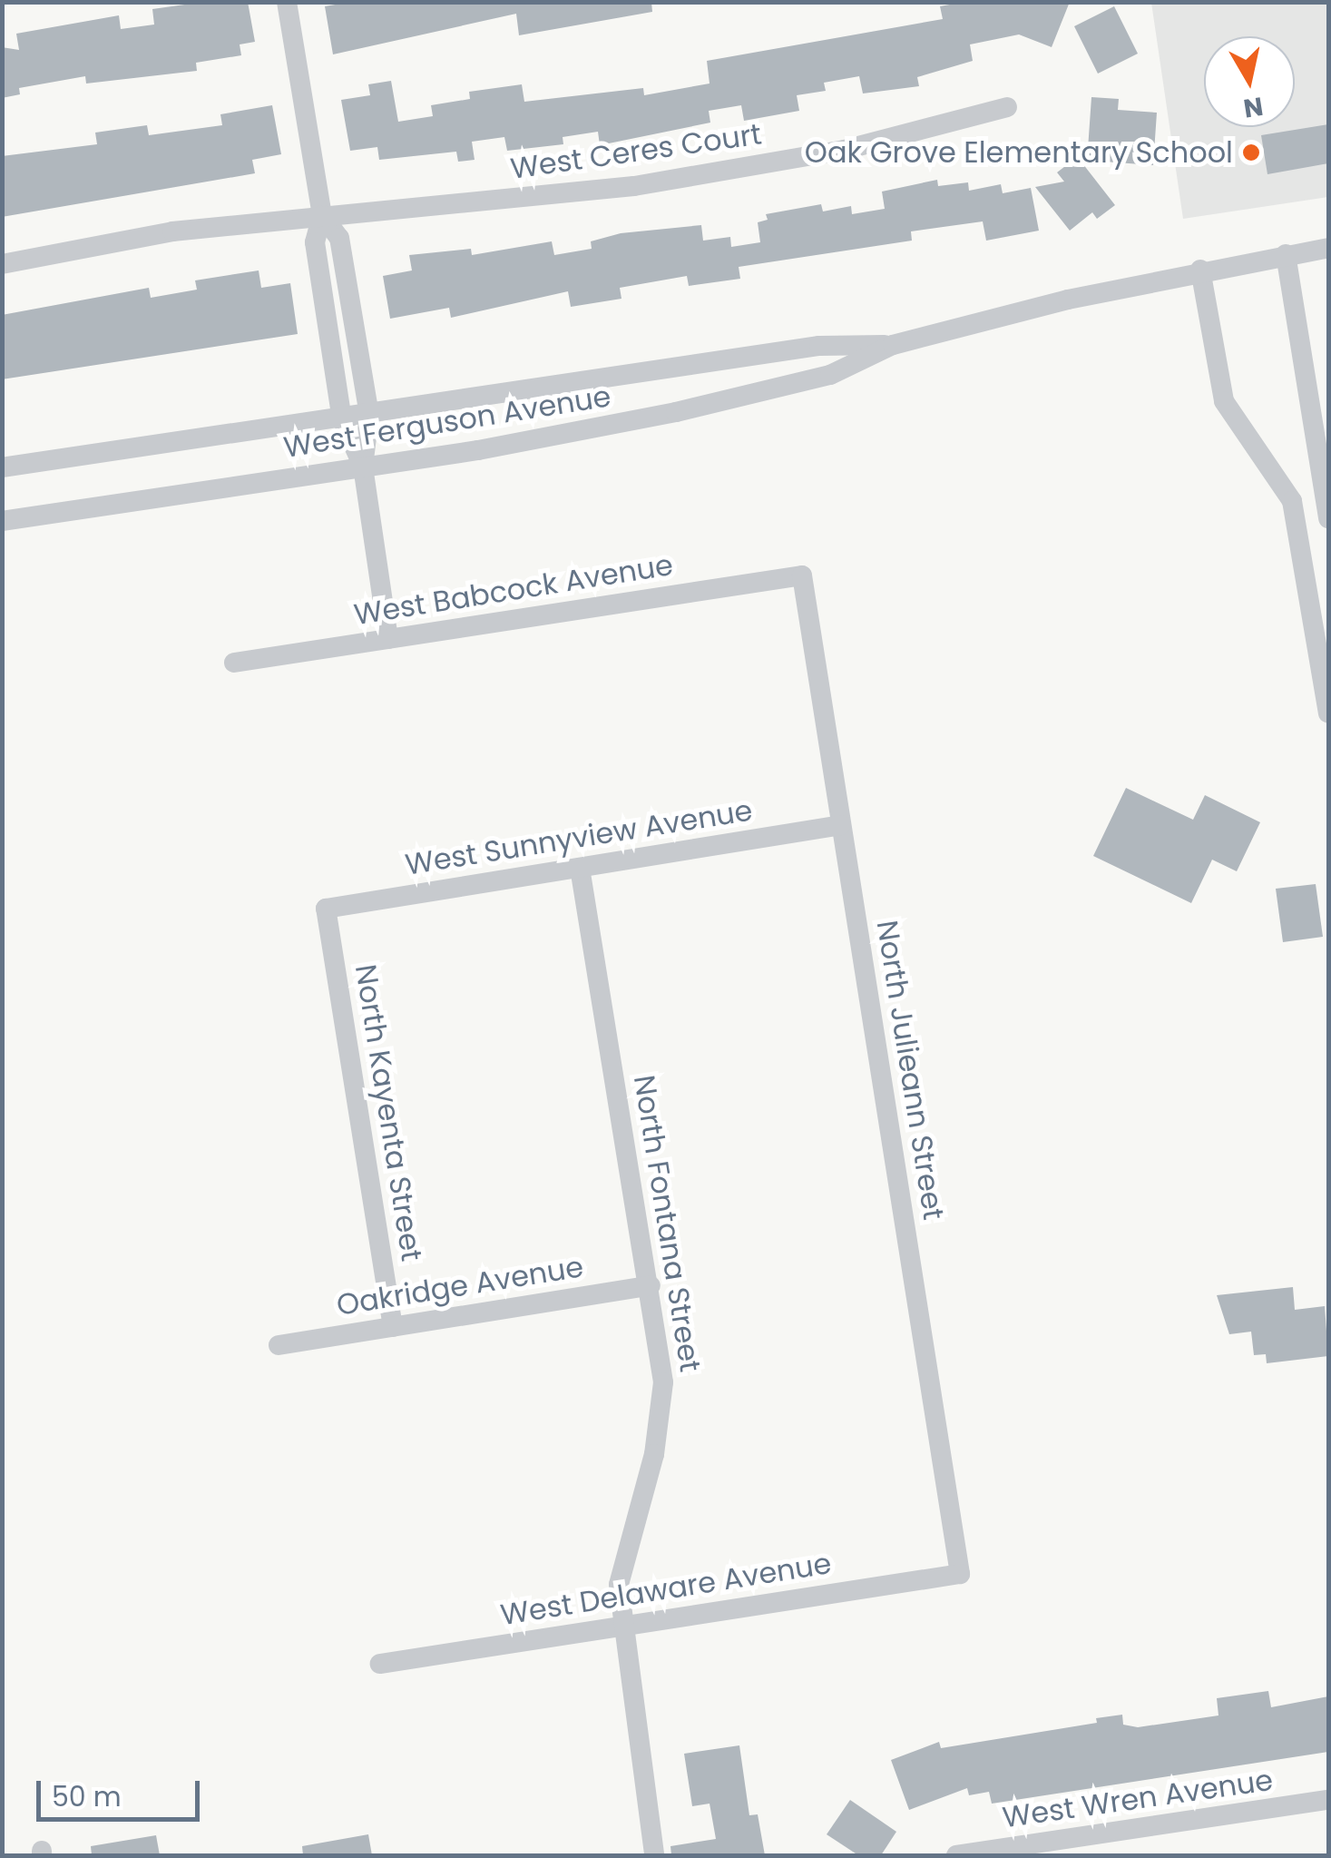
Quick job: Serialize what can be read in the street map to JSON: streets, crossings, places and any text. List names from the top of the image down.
{
  "streets": {
    "street": [
      "West Ceres Court",
      "West Ferguson Avenue",
      "West Babcock Avenue",
      "West Sunnyview Avenue",
      "North Julieann Street",
      "North Kayenta Street",
      "North Fontana Street",
      "Oakridge Avenue",
      "West Delaware Avenue",
      "West Wren Avenue"
    ]
  },
  "crossings": [
    ["West Babcock Avenue", "North Julieann Street"],
    ["West Sunnyview Avenue", "North Julieann Street"],
    ["West Sunnyview Avenue", "North Kayenta Street"],
    ["West Sunnyview Avenue", "North Fontana Street"],
    ["North Julieann Street", "West Delaware Avenue"],
    ["North Kayenta Street", "Oakridge Avenue"],
    ["North Fontana Street", "Oakridge Avenue"],
    ["North Fontana Street", "West Delaware Avenue"]
  ],
  "places": ["Oak Grove Elementary School"],
  "scale_bar": "50 m",
  "north": "bottom"
}
